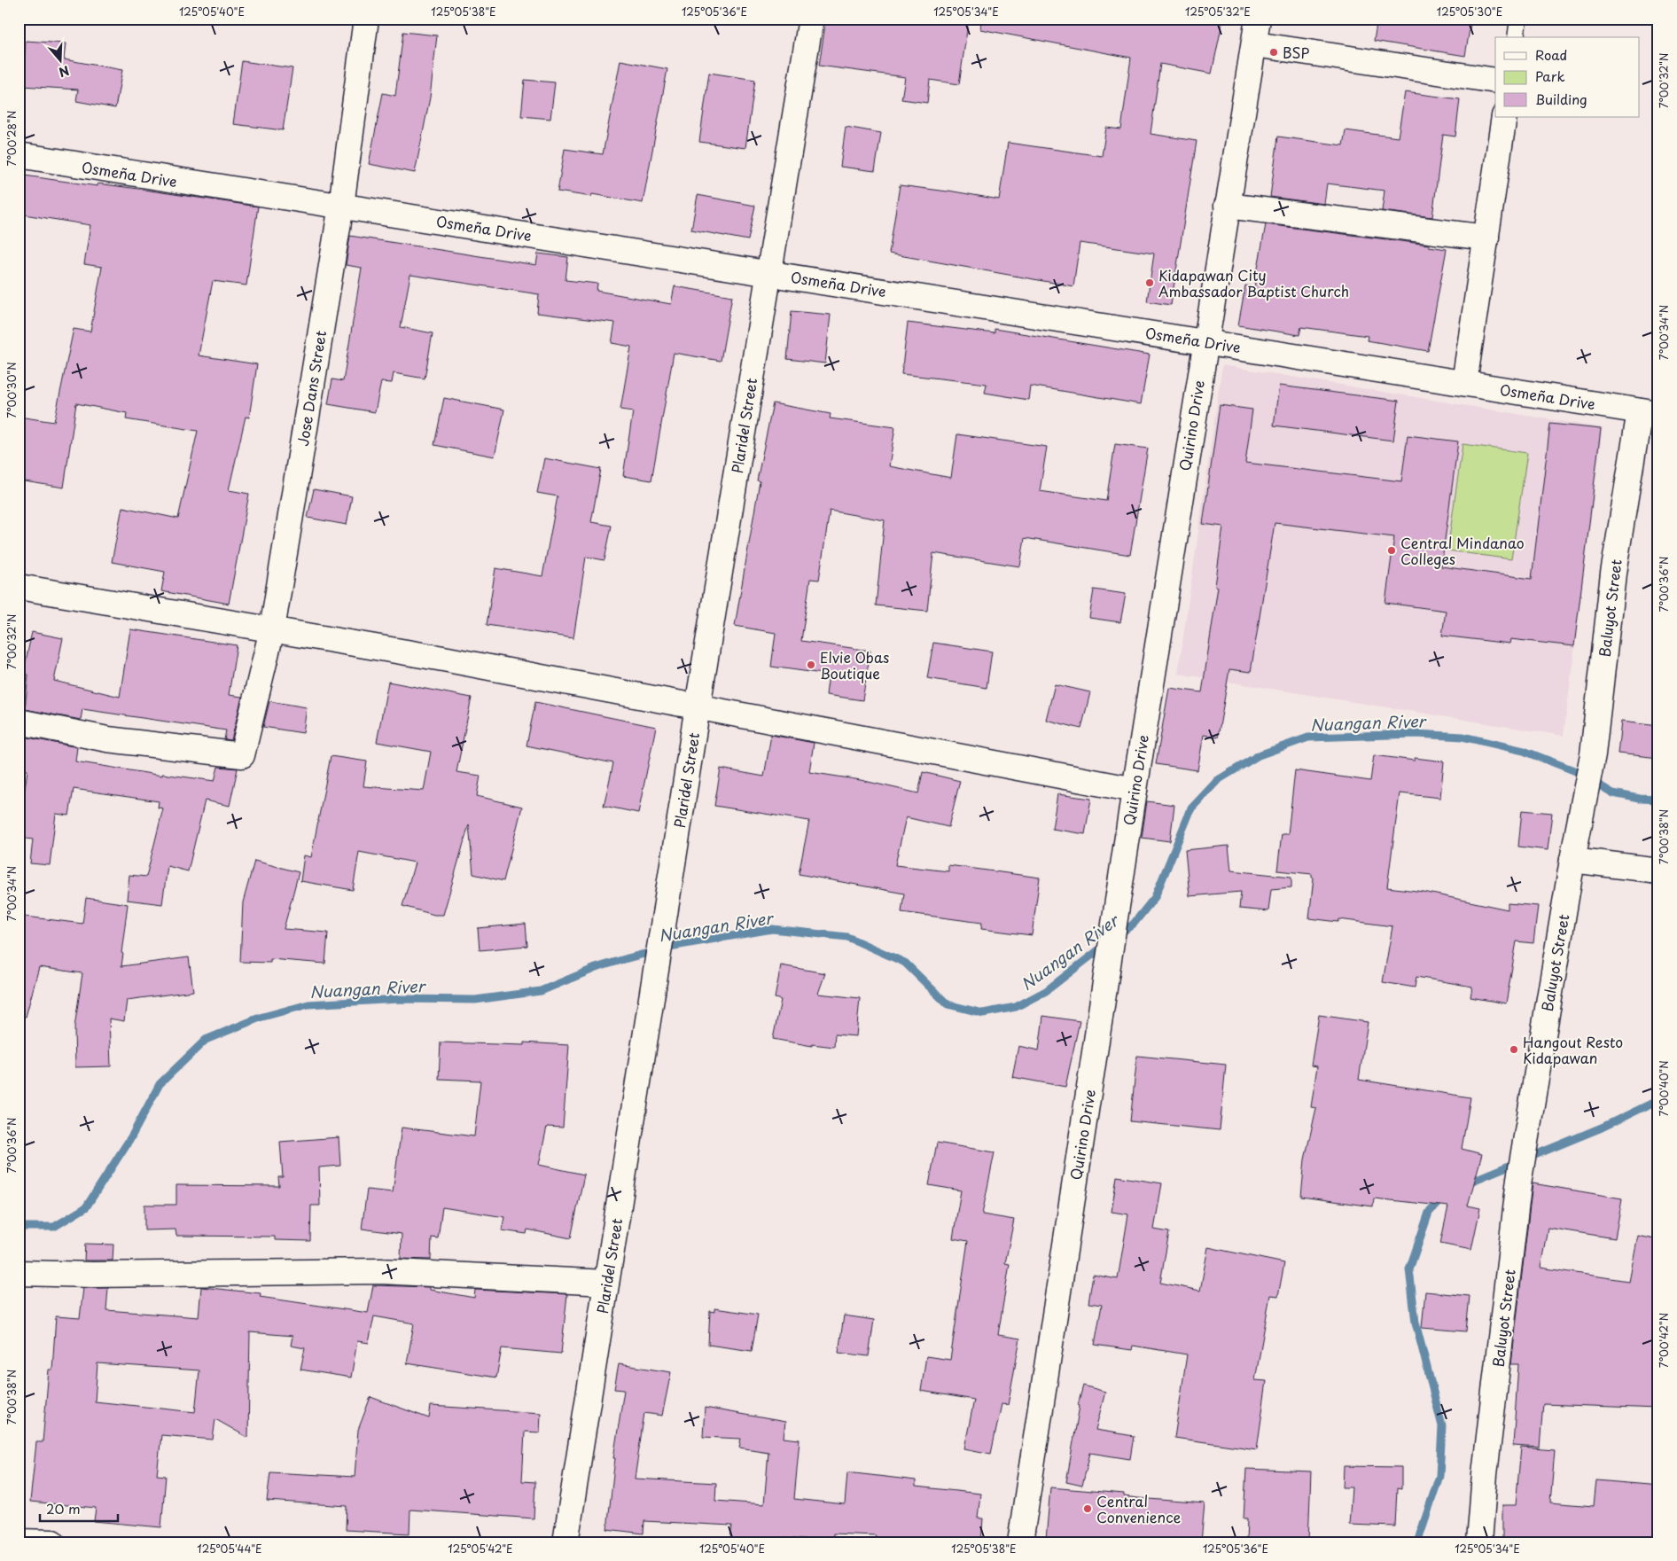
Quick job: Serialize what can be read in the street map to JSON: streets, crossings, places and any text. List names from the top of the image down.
{
  "streets": {
    "street": [
      "Osmeña Drive",
      "Jose Dans Street",
      "Plaridel Street",
      "Quirino Drive",
      "Baluyot Street"
    ]
  },
  "crossings": [
    ["Osmeña Drive", "Jose Dans Street"],
    ["Osmeña Drive", "Plaridel Street"],
    ["Osmeña Drive", "Quirino Drive"],
    ["Osmeña Drive", "Baluyot Street"]
  ],
  "water": ["Nuangan River"],
  "places": [
    "BSP",
    "Kidapawan City Ambassador Baptist Church",
    "Central Mindanao Colleges",
    "Elvie Obas Boutique",
    "Hangout Resto Kidapawan",
    "Central Convenience"
  ],
  "legend": ["Road", "Park", "Building"],
  "scale_bar": "20 m",
  "north": "bottom",
  "coordinates": [
    "125°05'40\"E",
    "125°05'38\"E",
    "125°05'36\"E",
    "125°05'34\"E",
    "125°05'32\"E",
    "125°05'30\"E",
    "7°00'32\"N",
    "7°00'28\"N",
    "7°00'34\"N",
    "7°00'30\"N",
    "7°00'36\"N",
    "7°00'38\"N",
    "7°00'40\"N",
    "7°00'42\"N",
    "125°05'44\"E",
    "125°05'42\"E"
  ]
}
